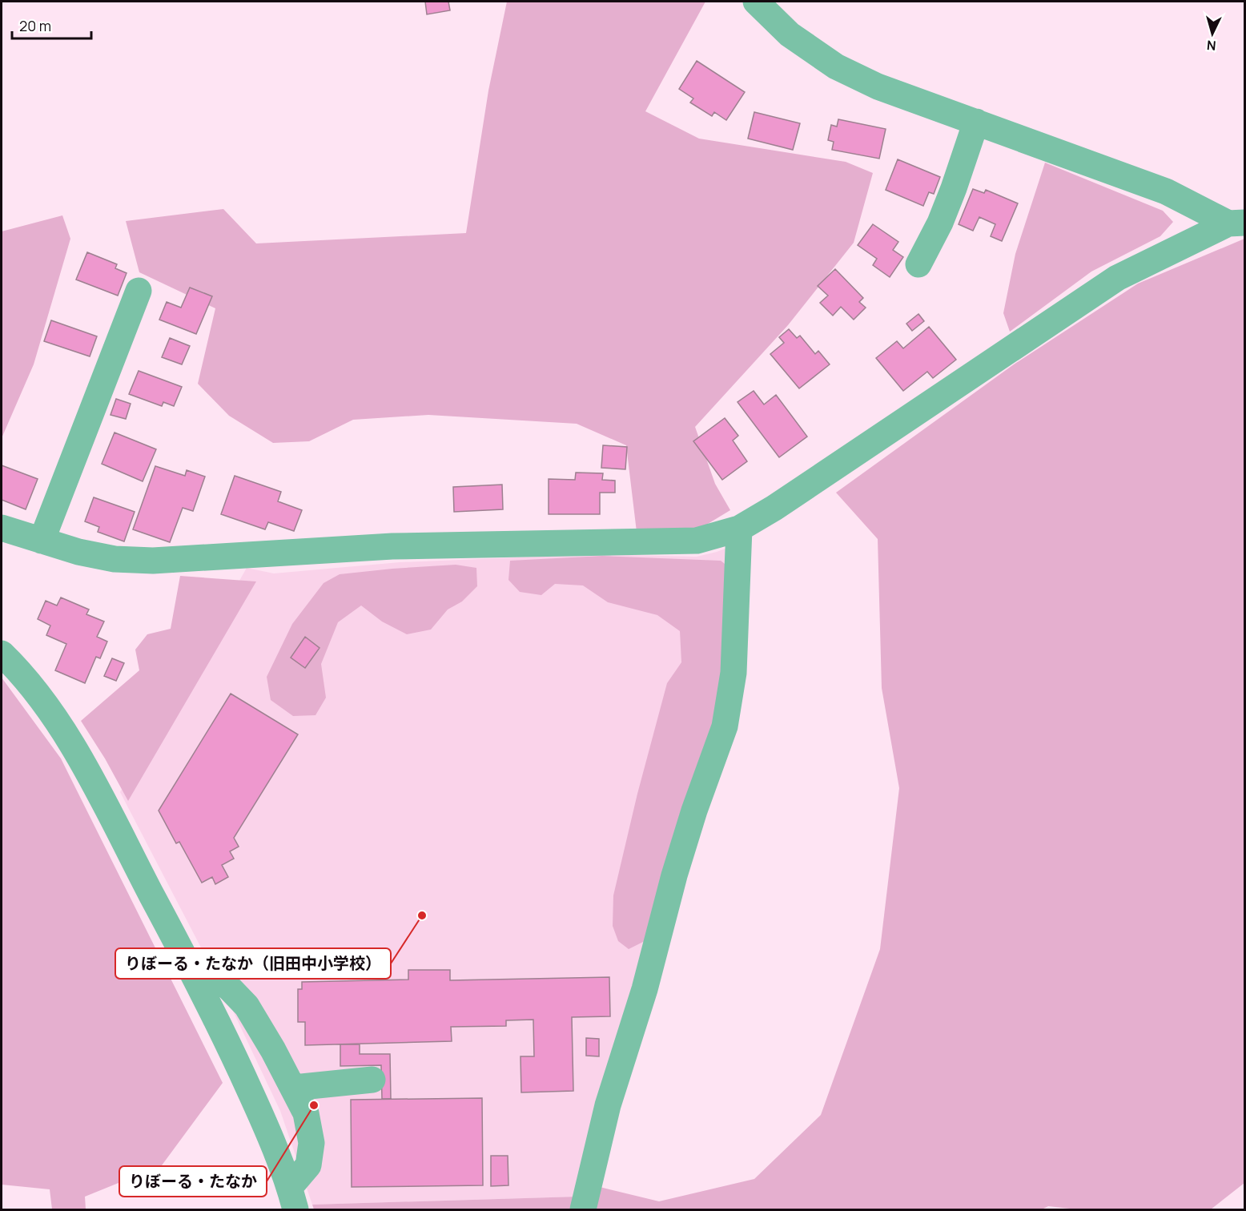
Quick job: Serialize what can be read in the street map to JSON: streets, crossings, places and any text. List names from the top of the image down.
{
  "places": ["りぼーる・たなか（旧田中小学校）", "りぼーる・たなか"],
  "scale_bar": "20 m",
  "north": "bottom"
}
